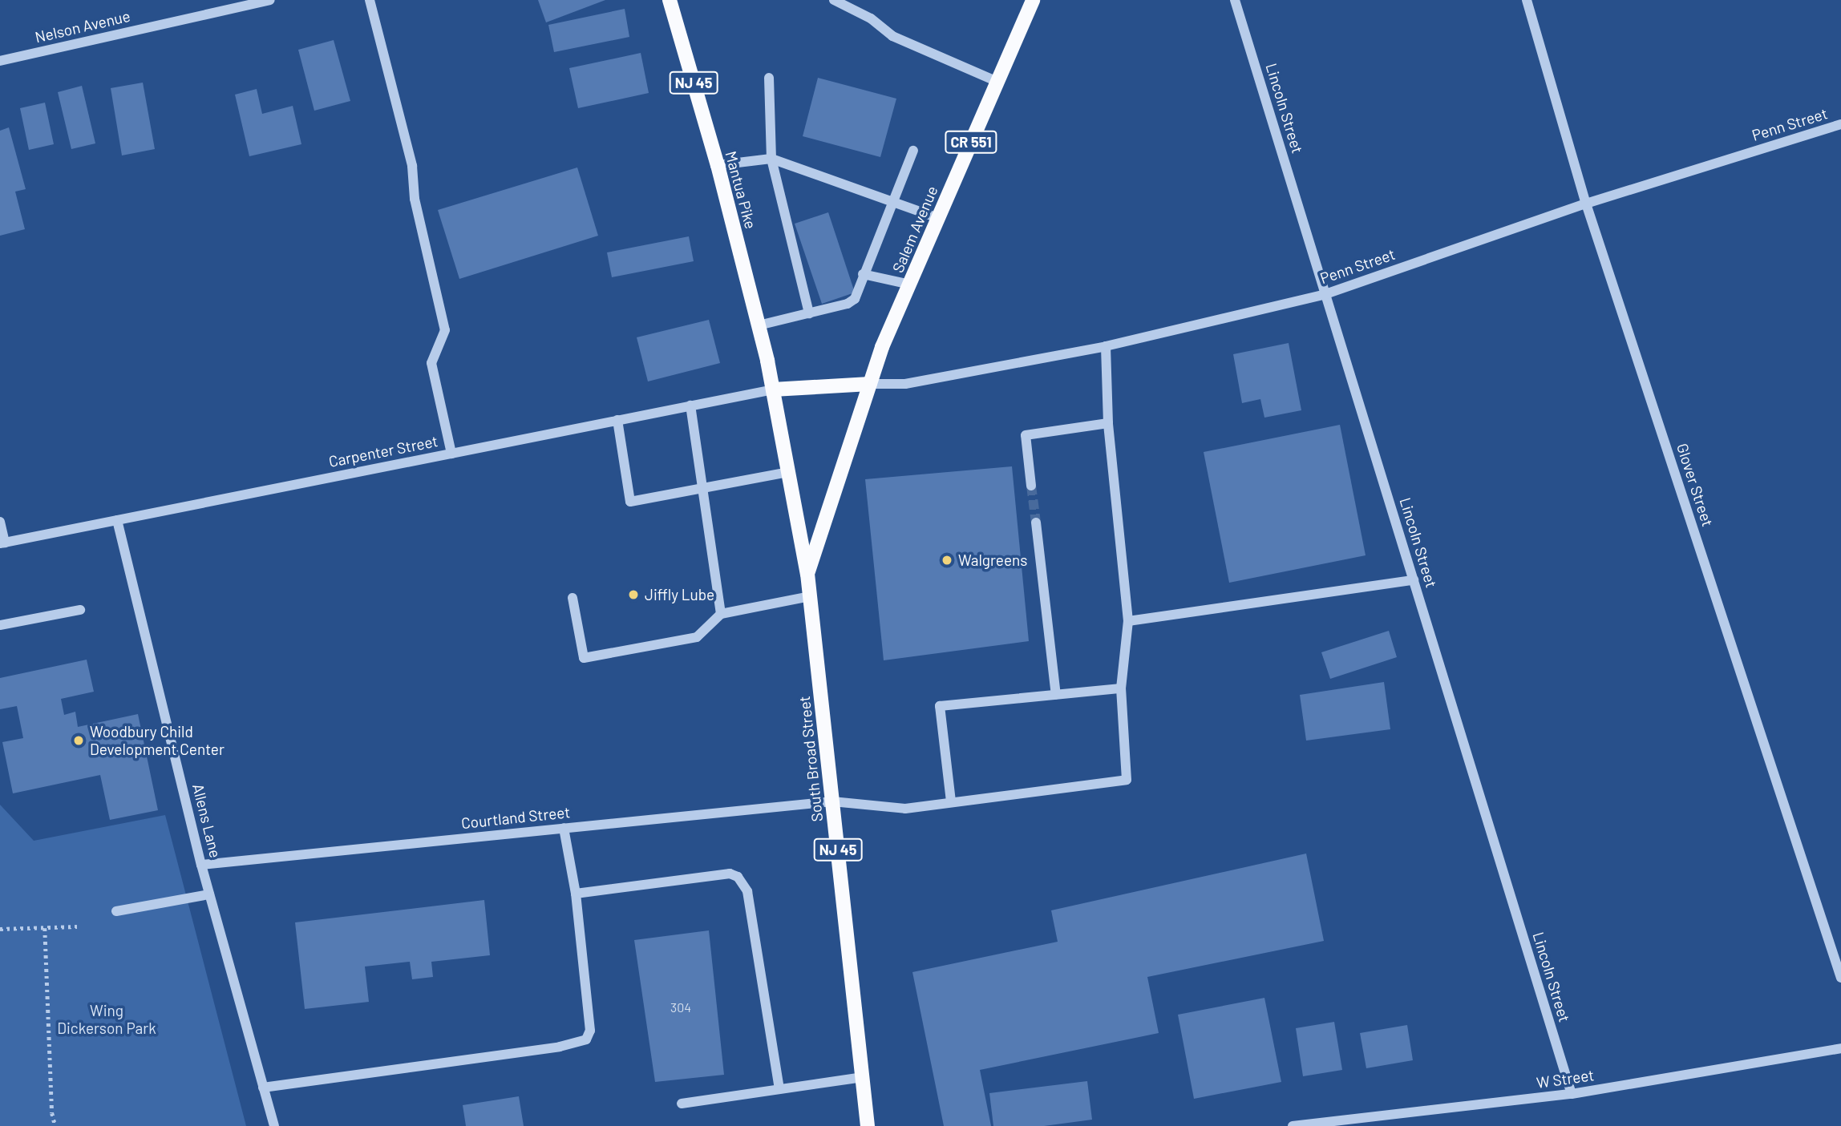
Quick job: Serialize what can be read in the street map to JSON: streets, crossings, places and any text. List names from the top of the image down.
{
  "streets": {
    "main road": [
      "NJ 45",
      "CR 551",
      "Mantua Pike",
      "Salem Avenue",
      "South Broad Street"
    ],
    "street": [
      "Nelson Avenue",
      "Lincoln Street",
      "Penn Street",
      "Carpenter Street",
      "Glover Street",
      "Courtland Street",
      "Allens Lane",
      "W Street"
    ]
  },
  "crossings": [
    ["Lincoln Street", "Penn Street"],
    ["Lincoln Street", "W Street"],
    ["Penn Street", "CR 551"],
    ["Penn Street", "Salem Avenue"],
    ["Penn Street", "Glover Street"],
    ["CR 551", "Salem Avenue"],
    ["CR 551", "South Broad Street"],
    ["Mantua Pike", "Carpenter Street"],
    ["Mantua Pike", "South Broad Street"],
    ["Carpenter Street", "South Broad Street"],
    ["Carpenter Street", "Allens Lane"],
    ["South Broad Street", "Courtland Street"],
    ["Courtland Street", "Allens Lane"]
  ],
  "parks": ["Wing Dickerson Park"],
  "places": ["Walgreens", "Jiffly Lube", "Woodbury Child Development Center"],
  "house_numbers": ["304"]
}
